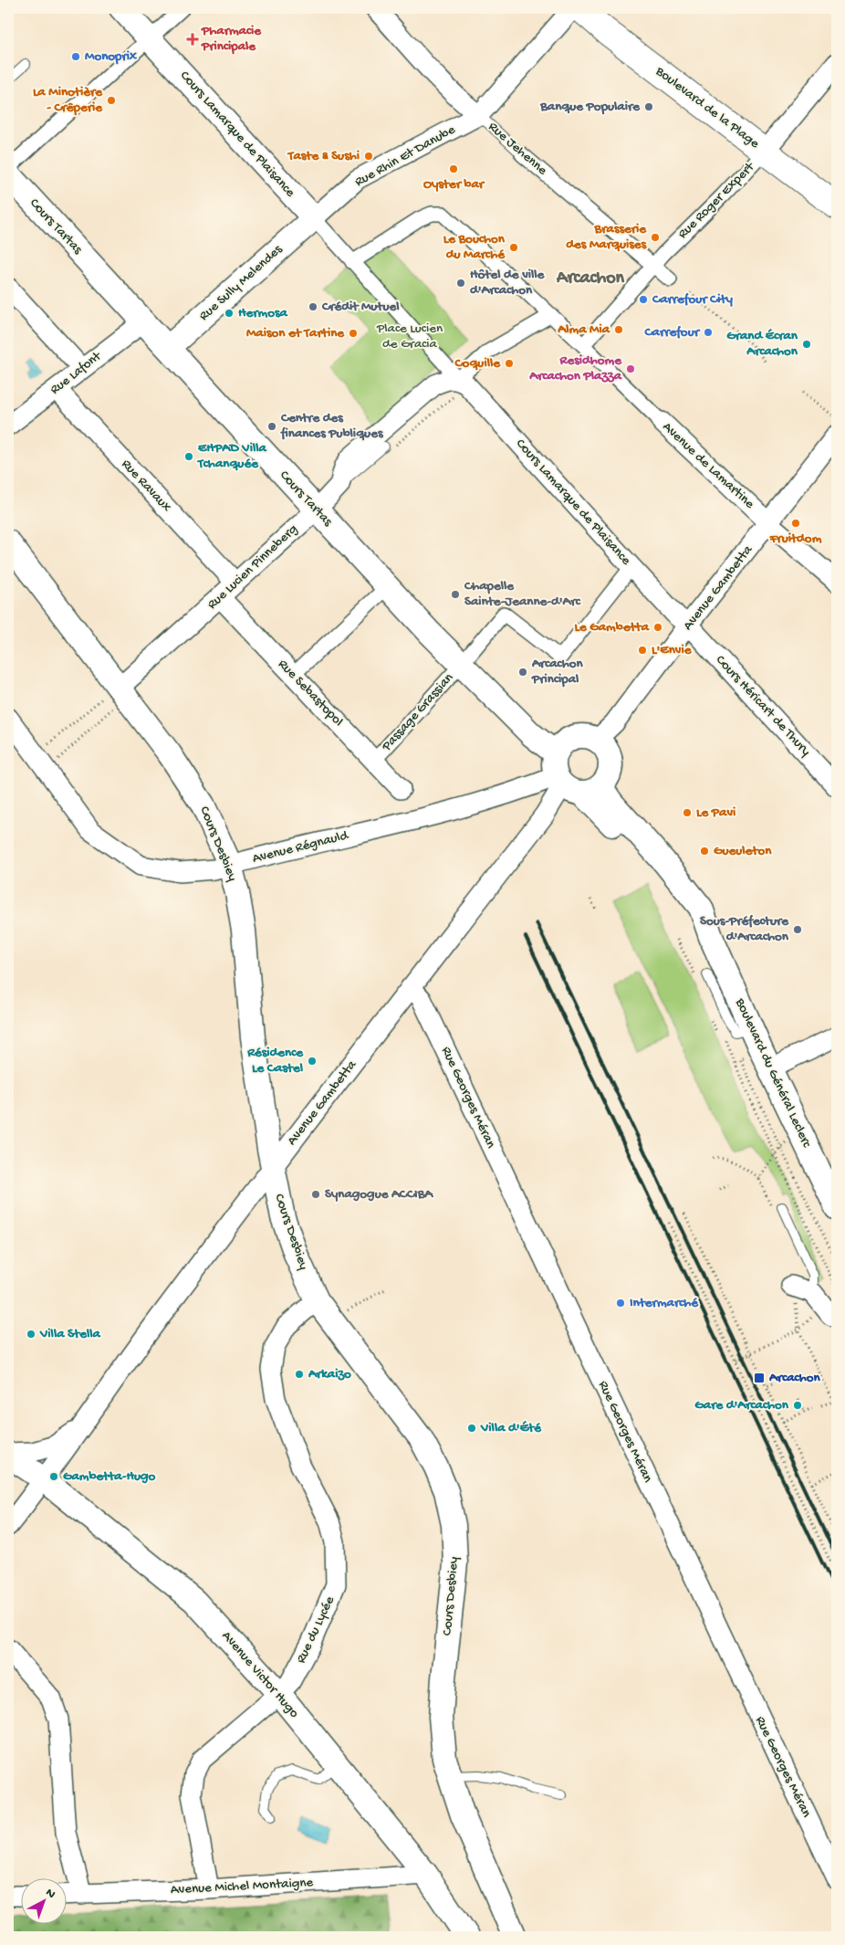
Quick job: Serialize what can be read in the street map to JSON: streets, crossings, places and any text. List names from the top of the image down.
{
  "streets": {
    "main road": ["Boulevard de la Plage"],
    "street": [
      "Cours Lamarque de Plaisance",
      "Rue Jehenne",
      "Rue Rhin Et Danube",
      "Rue Roger Expert",
      "Cours Tartas",
      "Rue Sully Melendes",
      "Rue Lafont",
      "Avenue de Lamartine",
      "Rue Ravaux",
      "Rue Lucien Pinneberg",
      "Avenue Gambetta",
      "Rue Sebastopol",
      "Cours Héricart de Thury",
      "Passage Grassian",
      "Cours Desbiey",
      "Avenue Régnauld",
      "Boulevard du Général Leclerc",
      "Rue Georges Méran",
      "Rue du Lycée",
      "Avenue Victor Hugo",
      "Avenue Michel Montaigne"
    ]
  },
  "crossings": [
    ["Boulevard de la Plage", "Rue Roger Expert"],
    ["Cours Lamarque de Plaisance", "Rue Rhin Et Danube"],
    ["Cours Lamarque de Plaisance", "Rue Sully Melendes"],
    ["Cours Lamarque de Plaisance", "Avenue de Lamartine"],
    ["Cours Lamarque de Plaisance", "Rue Lucien Pinneberg"],
    ["Cours Lamarque de Plaisance", "Avenue Gambetta"],
    ["Cours Lamarque de Plaisance", "Cours Héricart de Thury"],
    ["Cours Lamarque de Plaisance", "Passage Grassian"],
    ["Rue Jehenne", "Rue Rhin Et Danube"],
    ["Rue Jehenne", "Rue Roger Expert"],
    ["Rue Rhin Et Danube", "Rue Sully Melendes"],
    ["Rue Roger Expert", "Avenue de Lamartine"],
    ["Cours Tartas", "Rue Sully Melendes"],
    ["Cours Tartas", "Rue Lafont"],
    ["Cours Tartas", "Rue Lucien Pinneberg"],
    ["Cours Tartas", "Avenue Gambetta"],
    ["Cours Tartas", "Passage Grassian"],
    ["Cours Tartas", "Avenue Régnauld"],
    ["Cours Tartas", "Boulevard du Général Leclerc"],
    ["Rue Lafont", "Rue Ravaux"],
    ["Avenue de Lamartine", "Rue Lucien Pinneberg"],
    ["Avenue de Lamartine", "Avenue Gambetta"],
    ["Rue Ravaux", "Rue Lucien Pinneberg"],
    ["Rue Lucien Pinneberg", "Rue Sebastopol"],
    ["Rue Lucien Pinneberg", "Cours Desbiey"],
    ["Avenue Gambetta", "Cours Héricart de Thury"],
    ["Avenue Gambetta", "Cours Desbiey"],
    ["Avenue Gambetta", "Avenue Régnauld"],
    ["Avenue Gambetta", "Boulevard du Général Leclerc"],
    ["Avenue Gambetta", "Rue Georges Méran"],
    ["Avenue Gambetta", "Avenue Victor Hugo"],
    ["Rue Sebastopol", "Passage Grassian"],
    ["Cours Desbiey", "Avenue Régnauld"],
    ["Cours Desbiey", "Rue du Lycée"],
    ["Avenue Régnauld", "Boulevard du Général Leclerc"],
    ["Rue du Lycée", "Avenue Victor Hugo"],
    ["Rue du Lycée", "Avenue Michel Montaigne"],
    ["Avenue Victor Hugo", "Avenue Michel Montaigne"]
  ],
  "districts": ["Arcachon"],
  "parks": ["Place Lucien de Gracia"],
  "places": {
    "health": ["Pharmacie Principale"],
    "other": [
      "Monoprix",
      "La Minotière - Crêperie",
      "Banque Populaire",
      "Taste & Sushi",
      "Oyster bar",
      "Brasserie des Marquises",
      "Le Bouchon du Marché",
      "Hôtel de ville d'Arcachon",
      "Carrefour City",
      "Crédit Mutuel",
      "Hermosa",
      "Alma Mia",
      "Carrefour",
      "Maison et Tartine",
      "Grand Écran Arcachon",
      "Coquille",
      "Residhome Arcachon Plazza",
      "Centre des finances Publiques",
      "EHPAD Villa Tchanquée",
      "Fruitdom",
      "Chapelle Sainte-Jeanne-d'Arc",
      "Le Gambetta",
      "L'Envie",
      "Arcachon Principal",
      "Le Pavi",
      "Gueuleton",
      "Sous-Préfecture d'Arcachon",
      "Résidence Le Castel",
      "Synagogue ACCIBA",
      "Intermarché",
      "Villa Stella",
      "Arkaizo",
      "Gare d'Arcachon",
      "Villa d'Été",
      "Gambetta-Hugo"
    ],
    "transit": ["Arcachon"]
  },
  "north": "top right"
}
